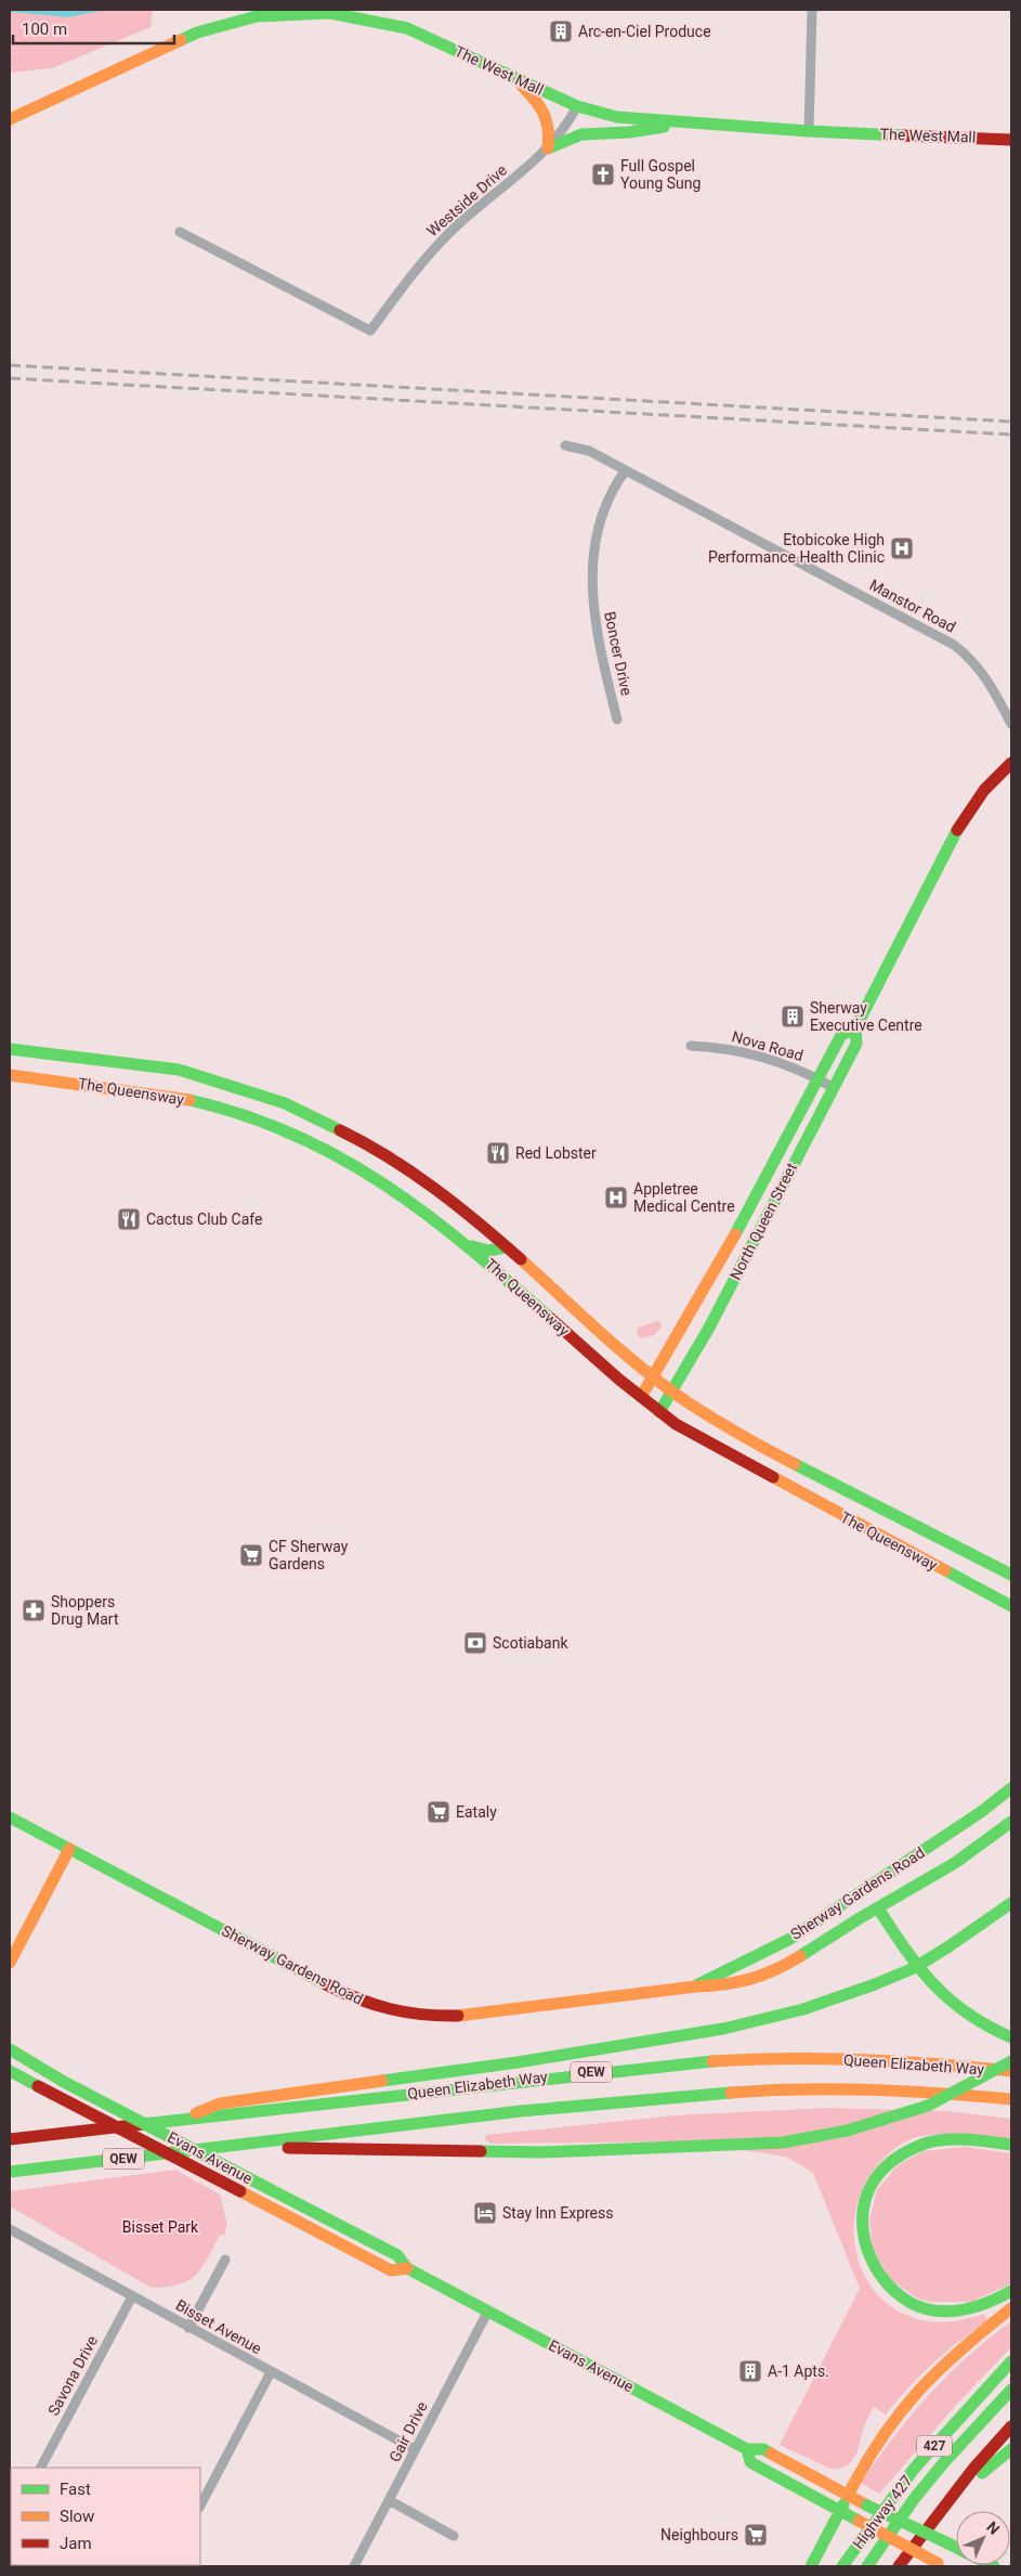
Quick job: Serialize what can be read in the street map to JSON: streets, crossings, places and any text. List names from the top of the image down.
{
  "streets": {
    "main road": [
      "The West Mall",
      "The Queensway",
      "North Queen Street",
      "Sherway Gardens Road",
      "Queen Elizabeth Way",
      "QEW",
      "Evans Avenue",
      "427",
      "Highway 427"
    ],
    "street": [
      "Westside Drive",
      "Manstor Road",
      "Boncer Drive",
      "Nova Road",
      "Bisset Avenue",
      "Savona Drive",
      "Gair Drive"
    ]
  },
  "crossings": [
    ["The West Mall", "Westside Drive"],
    ["Manstor Road", "Boncer Drive"],
    ["Nova Road", "North Queen Street"],
    ["The Queensway", "North Queen Street"],
    ["Evans Avenue", "Gair Drive"],
    ["Bisset Avenue", "Savona Drive"],
    ["Bisset Avenue", "Gair Drive"]
  ],
  "parks": ["Bisset Park"],
  "places": {
    "building": ["Arc-en-Ciel Produce", "Sherway Executive Centre", "A-1 Apts."],
    "church": ["Full Gospel Young Sung"],
    "hospital": ["Etobicoke High Performance Health Clinic", "Appletree Medical Centre"],
    "restaurant": ["Red Lobster", "Cactus Club Cafe"],
    "supermarket": ["CF Sherway Gardens", "Eataly", "Neighbours"],
    "pharmacy": ["Shoppers Drug Mart"],
    "bank": ["Scotiabank"],
    "hotel": ["Stay Inn Express"]
  },
  "legend": ["Fast", "Slow", "Jam"],
  "scale_bar": "100 m",
  "north": "top right"
}
